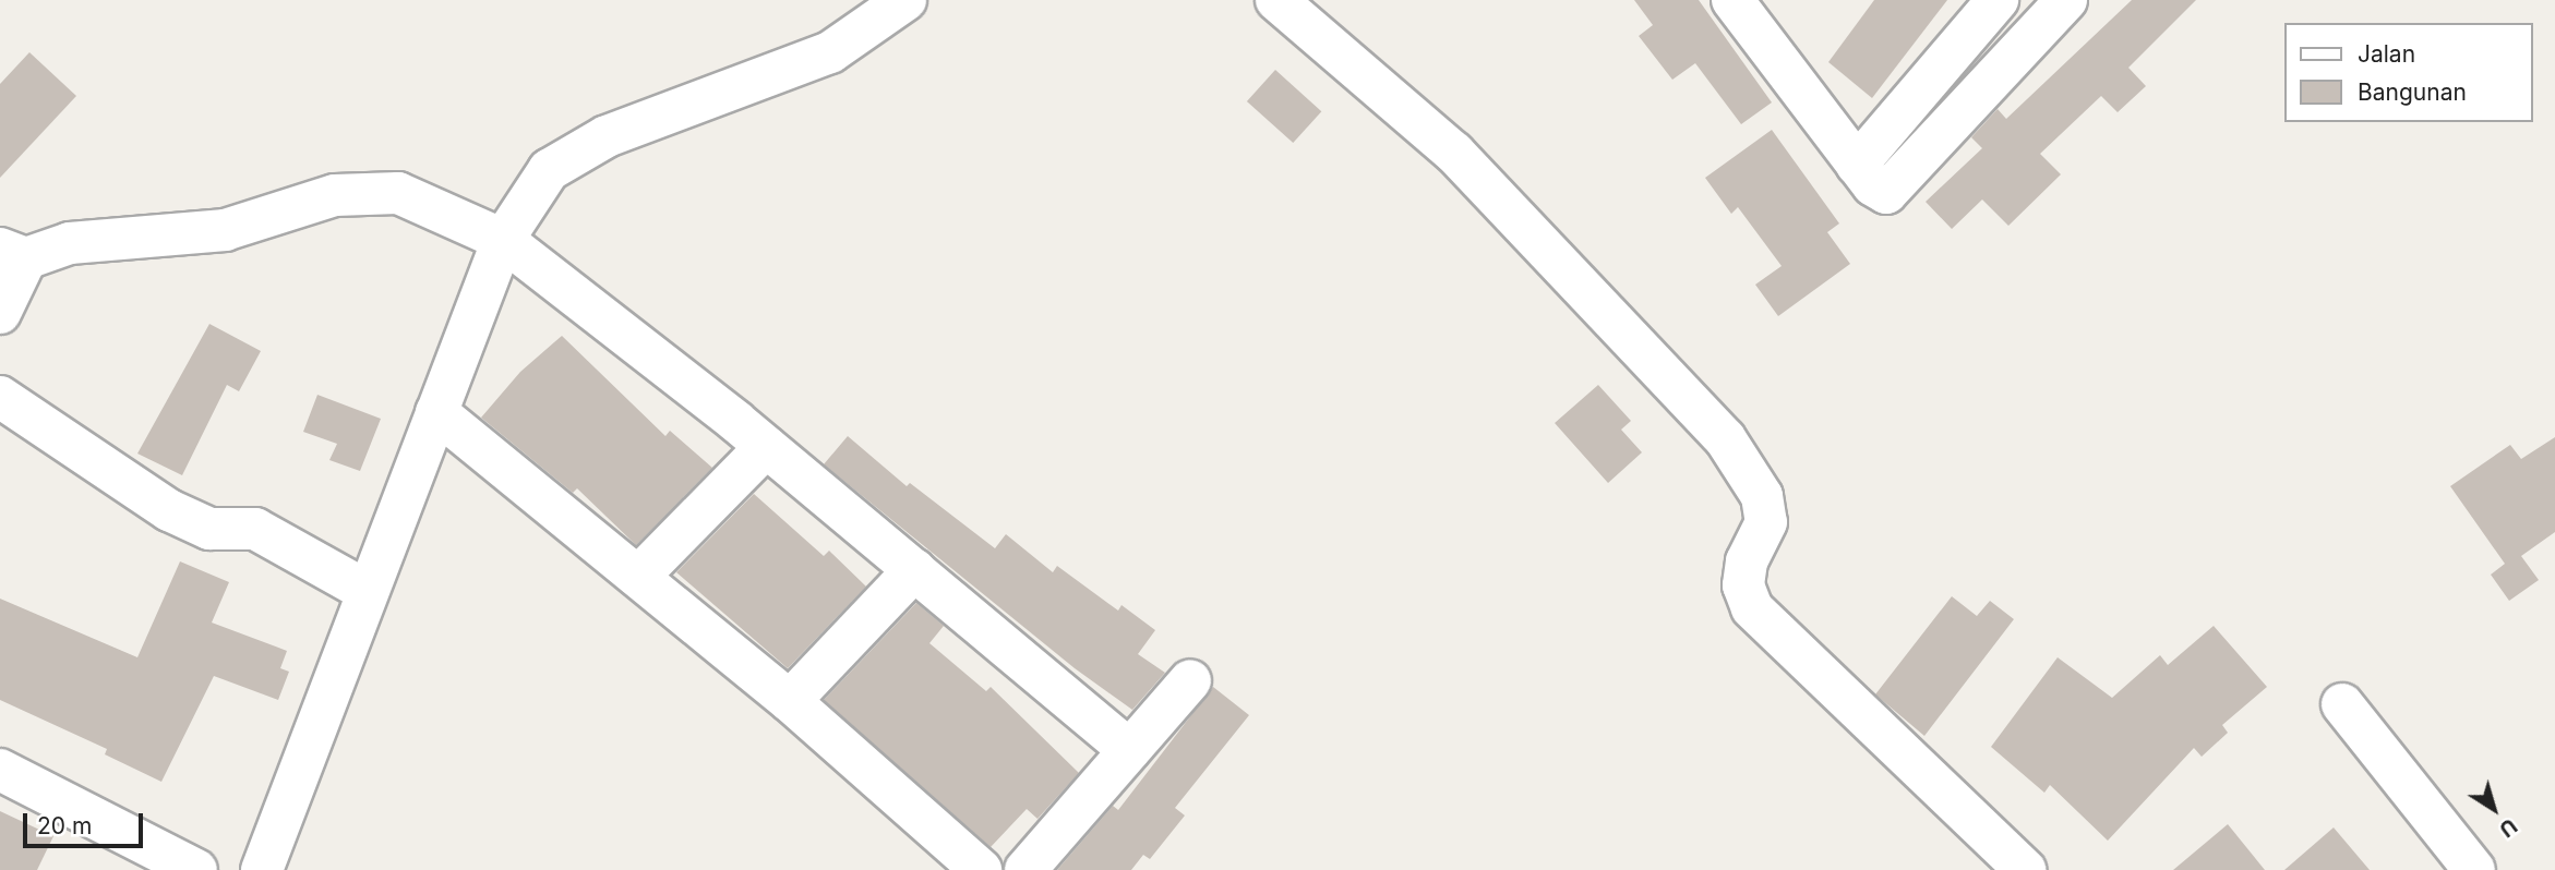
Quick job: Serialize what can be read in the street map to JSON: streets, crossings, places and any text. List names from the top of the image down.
{
  "legend": ["Jalan", "Bangunan"],
  "scale_bar": "20 m",
  "north": "bottom right"
}
